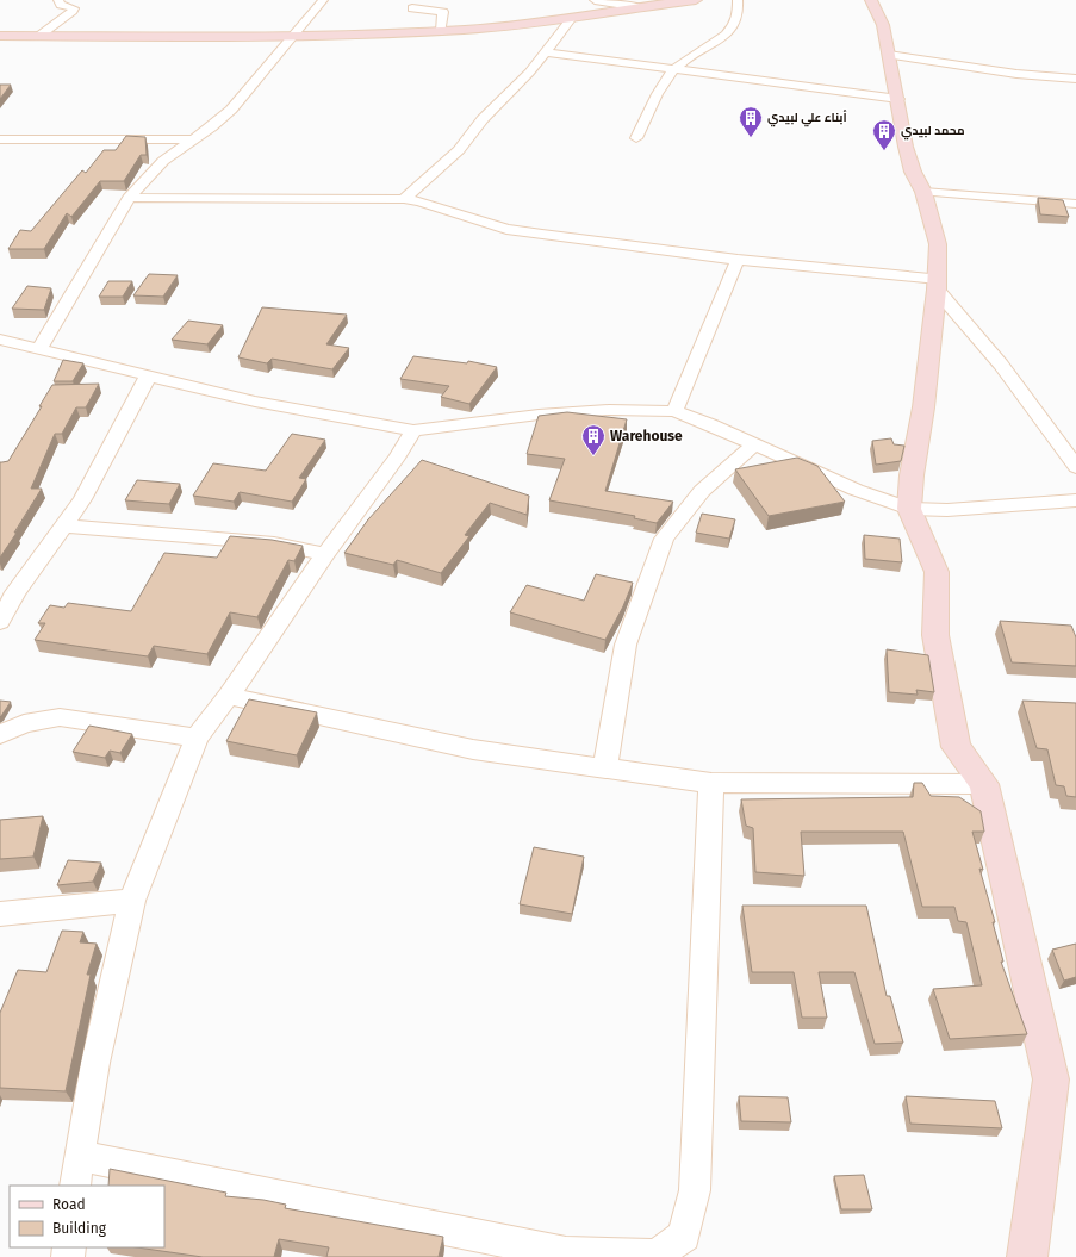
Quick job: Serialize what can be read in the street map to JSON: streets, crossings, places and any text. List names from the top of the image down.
{
  "places": {
    "building": ["أبناء علي لبيدي", "محمد لبيدي", "Warehouse"]
  },
  "legend": ["Road", "Building"]
}
